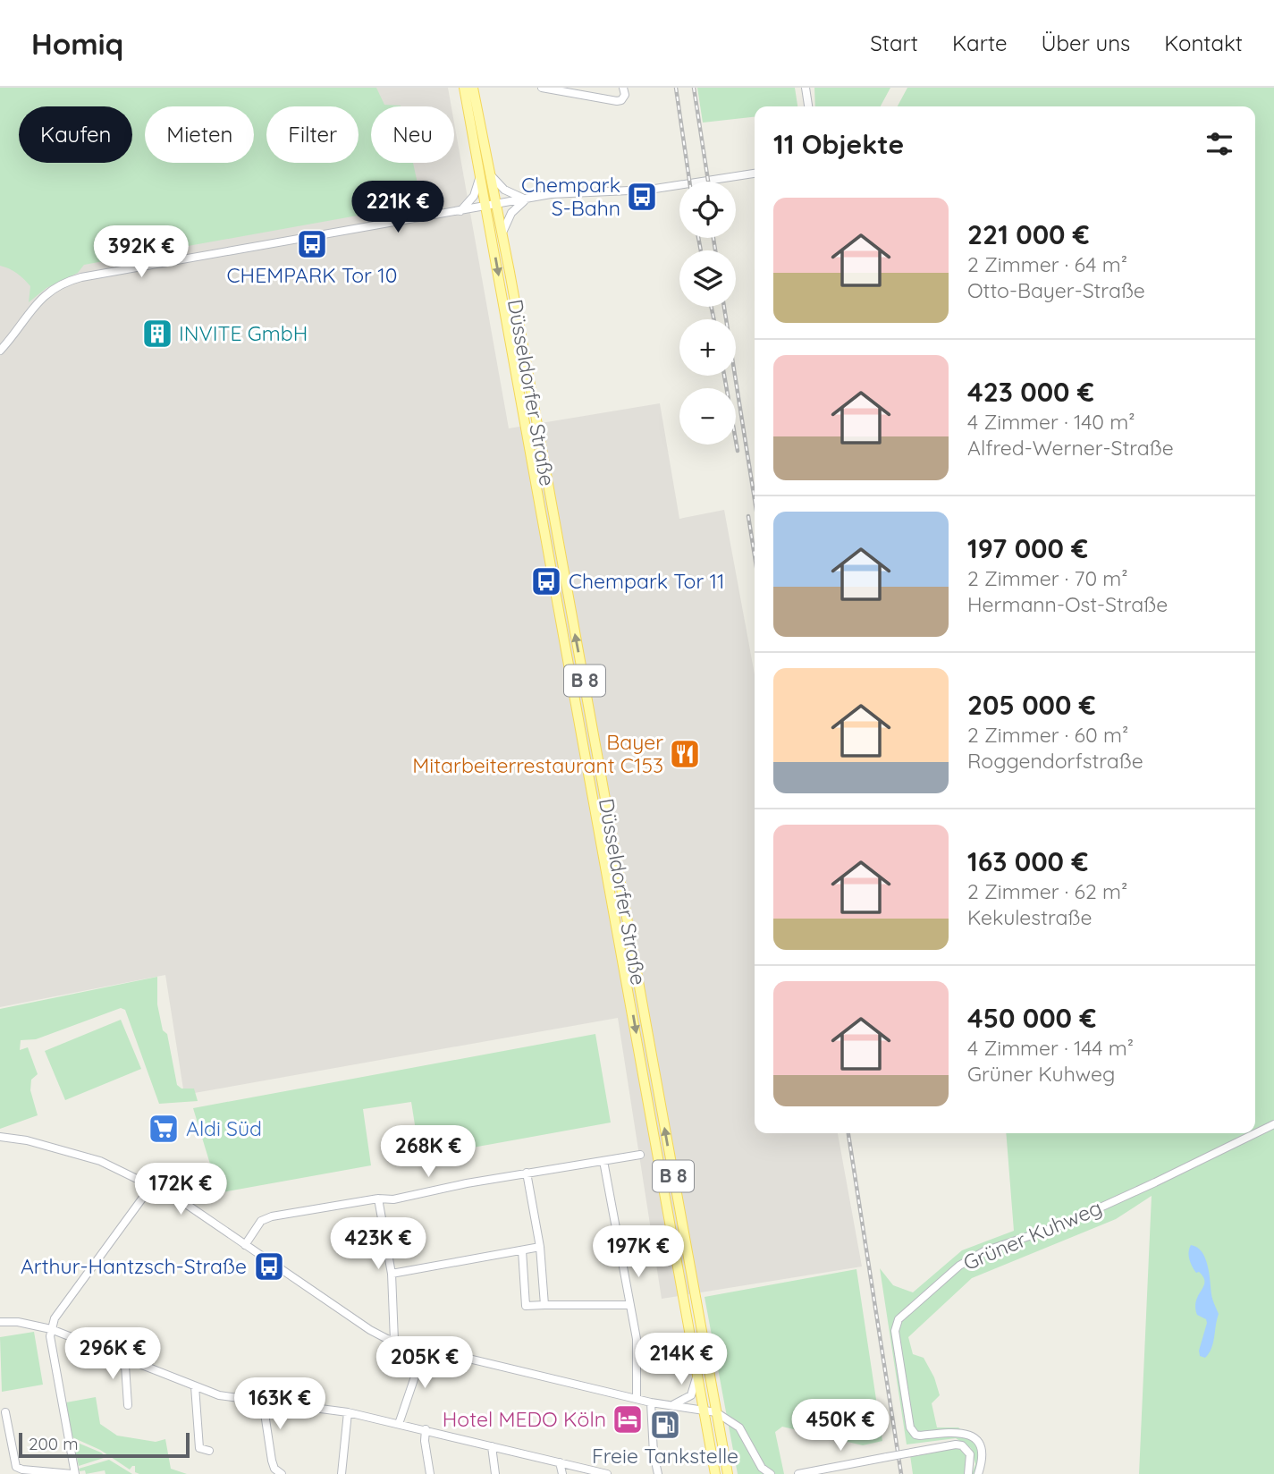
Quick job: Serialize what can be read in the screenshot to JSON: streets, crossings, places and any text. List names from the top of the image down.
{
  "streets": {
    "main road": ["Düsseldorfer Straße", "B 8"],
    "street": ["Grüner Kuhweg"]
  },
  "places": {
    "bus stop": [
      "Chempark S-Bahn",
      "CHEMPARK Tor 10",
      "Chempark Tor 11",
      "Arthur-Hantzsch-Straße"
    ],
    "building": ["INVITE GmbH"],
    "restaurant": ["Bayer Mitarbeiterrestaurant C153"],
    "supermarket": ["Aldi Süd"],
    "hotel": ["Hotel MEDO Köln"],
    "fuel station": ["Freie Tankstelle"]
  },
  "scale_bar": "200 m",
  "page": {
    "header": "Homiq",
    "nav": [
      "Start",
      "Karte",
      "Über uns",
      "Kontakt"
    ],
    "chip": [
      "Kaufen",
      "Mieten",
      "Filter",
      "Neu"
    ],
    "heading": "11 Objekte",
    "price": [
      "221K €",
      "392K €",
      "268K €",
      "172K €",
      "423K €",
      "197K €",
      "296K €",
      "214K €",
      "205K €",
      "163K €",
      "450K €"
    ],
    "map_buttons": ["+", "−"],
    "list": [
      {
        "name": "221 000 €",
        "note": "2 Zimmer · 64 m² · Otto-Bayer-Straße"
      },
      {
        "name": "423 000 €",
        "note": "4 Zimmer · 140 m² · Alfred-Werner-Straße"
      },
      {
        "name": "197 000 €",
        "note": "2 Zimmer · 70 m² · Hermann-Ost-Straße"
      },
      {
        "name": "205 000 €",
        "note": "2 Zimmer · 60 m² · Roggendorfstraße"
      },
      {
        "name": "163 000 €",
        "note": "2 Zimmer · 62 m² · Kekulestraße"
      },
      {
        "name": "450 000 €",
        "note": "4 Zimmer · 144 m² · Grüner Kuhweg"
      }
    ],
    "scale": "200 m"
  }
}
